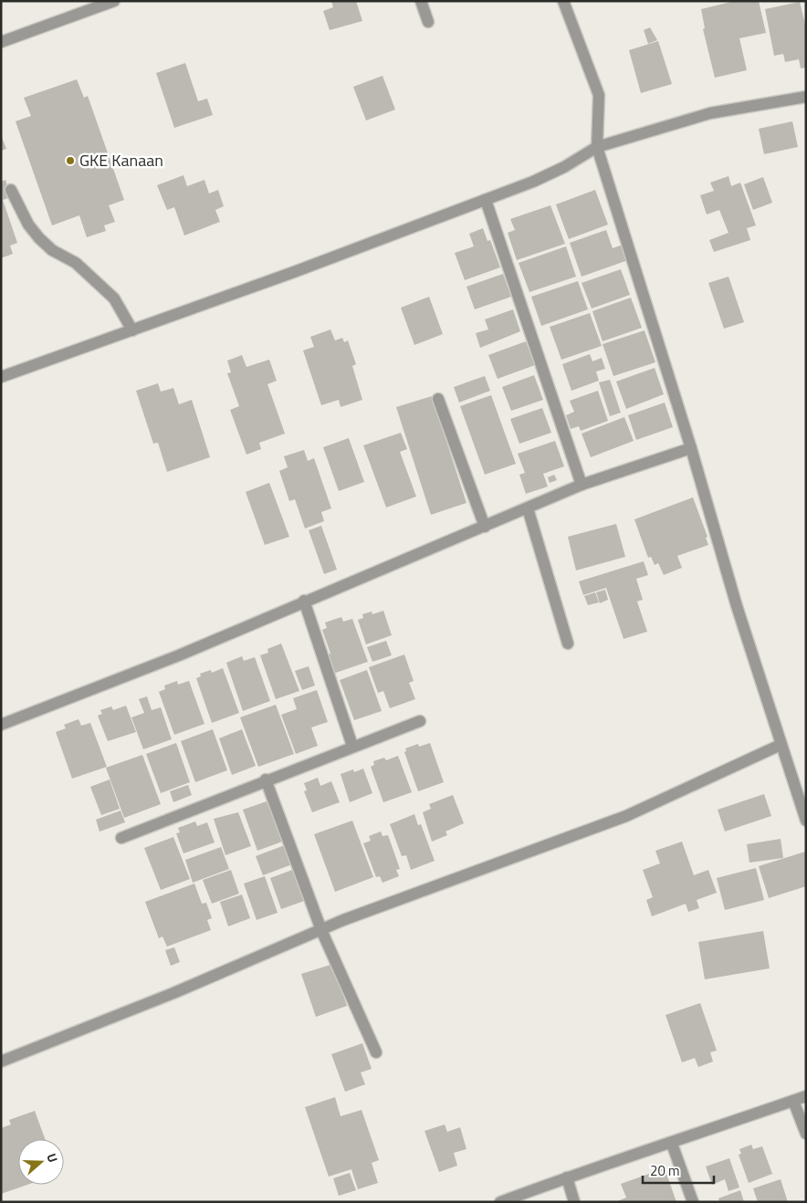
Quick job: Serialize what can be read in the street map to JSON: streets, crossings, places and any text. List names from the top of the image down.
{
  "places": ["GKE Kanaan"],
  "scale_bar": "20 m",
  "north": "right"
}
